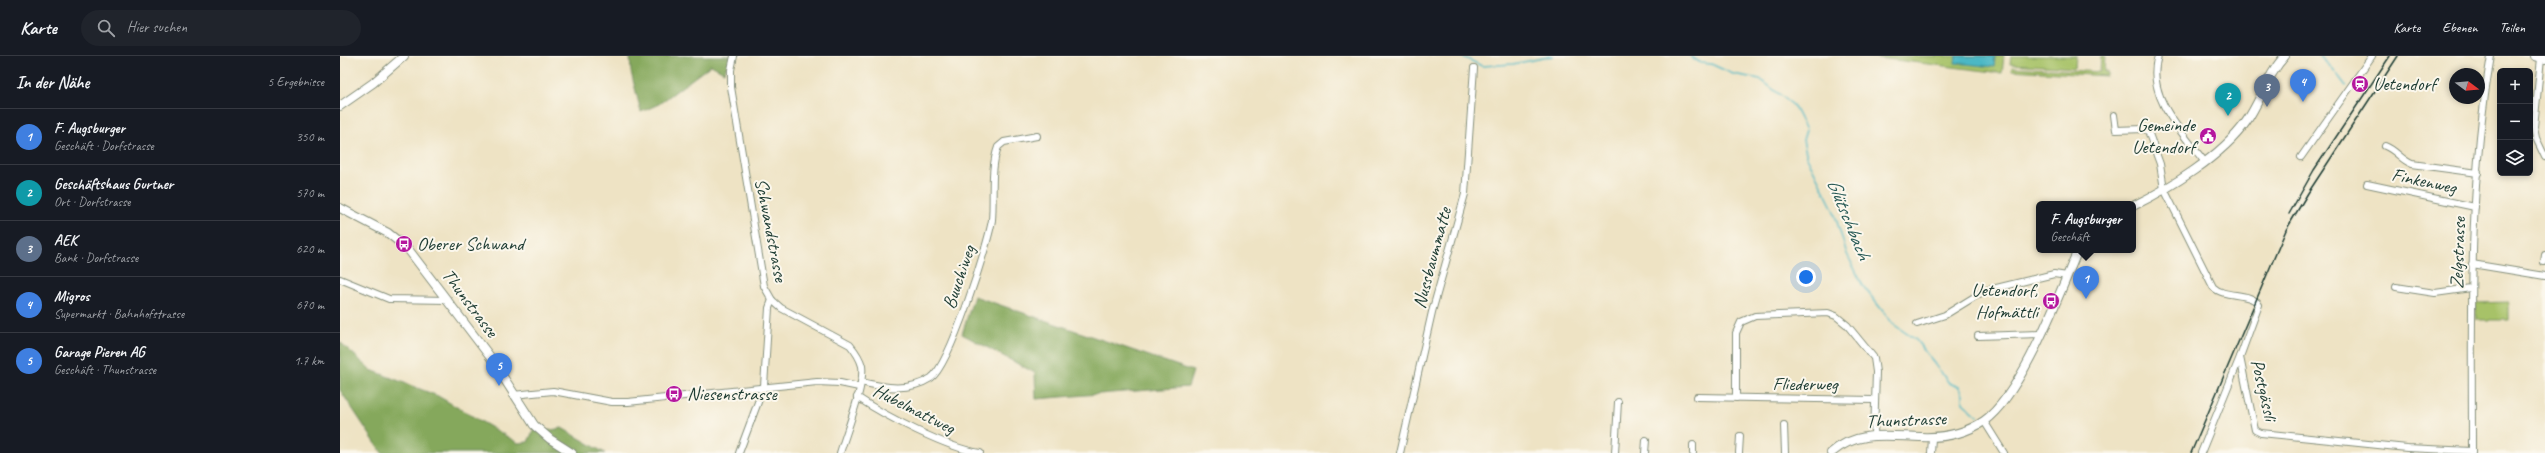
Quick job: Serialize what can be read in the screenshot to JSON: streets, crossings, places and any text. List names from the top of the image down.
{
  "streets": {
    "main road": ["Thunstrasse"],
    "street": [
      "Finkenweg",
      "Schwandstrasse",
      "Zelgstrasse",
      "Nussbaummatte",
      "Buuchiweg",
      "Fliederweg",
      "Postgässli",
      "Hubelmattweg"
    ]
  },
  "crossings": [
    ["Finkenweg", "Zelgstrasse"],
    ["Schwandstrasse", "Buuchiweg"],
    ["Schwandstrasse", "Hubelmattweg"],
    ["Zelgstrasse", "Postgässli"]
  ],
  "water": ["Glütschbach"],
  "places": {
    "station": ["Uetendorf"],
    "public building": ["Gemeinde Uetendorf"],
    "bus stop": ["Oberer Schwand", "Uetendorf, Hofmättli", "Niesenstrasse"]
  },
  "north": "right",
  "page": {
    "header": "Karte",
    "search": "Hier suchen",
    "nav": ["Karte", "Ebenen", "Teilen"],
    "heading": ["In der Nähe", "5 Ergebnisse"],
    "map_buttons": ["+", "−"],
    "pins": [
      "4",
      "3",
      "2",
      "1",
      "5"
    ],
    "list": [
      {
        "mark": "1",
        "name": "F. Augsburger",
        "note": "Geschäft · Dorfstrasse",
        "value": "350 m"
      },
      {
        "mark": "2",
        "name": "Geschäftshaus Gurtner",
        "note": "Ort · Dorfstrasse",
        "value": "570 m"
      },
      {
        "mark": "3",
        "name": "AEK",
        "note": "Bank · Dorfstrasse",
        "value": "620 m"
      },
      {
        "mark": "4",
        "name": "Migros",
        "note": "Supermarkt · Bahnhofstrasse",
        "value": "670 m"
      },
      {
        "mark": "5",
        "name": "Garage Pieren AG",
        "note": "Geschäft · Thunstrasse",
        "value": "1.7 km"
      }
    ],
    "popup": ["F. Augsburger", "Geschäft"]
  }
}
